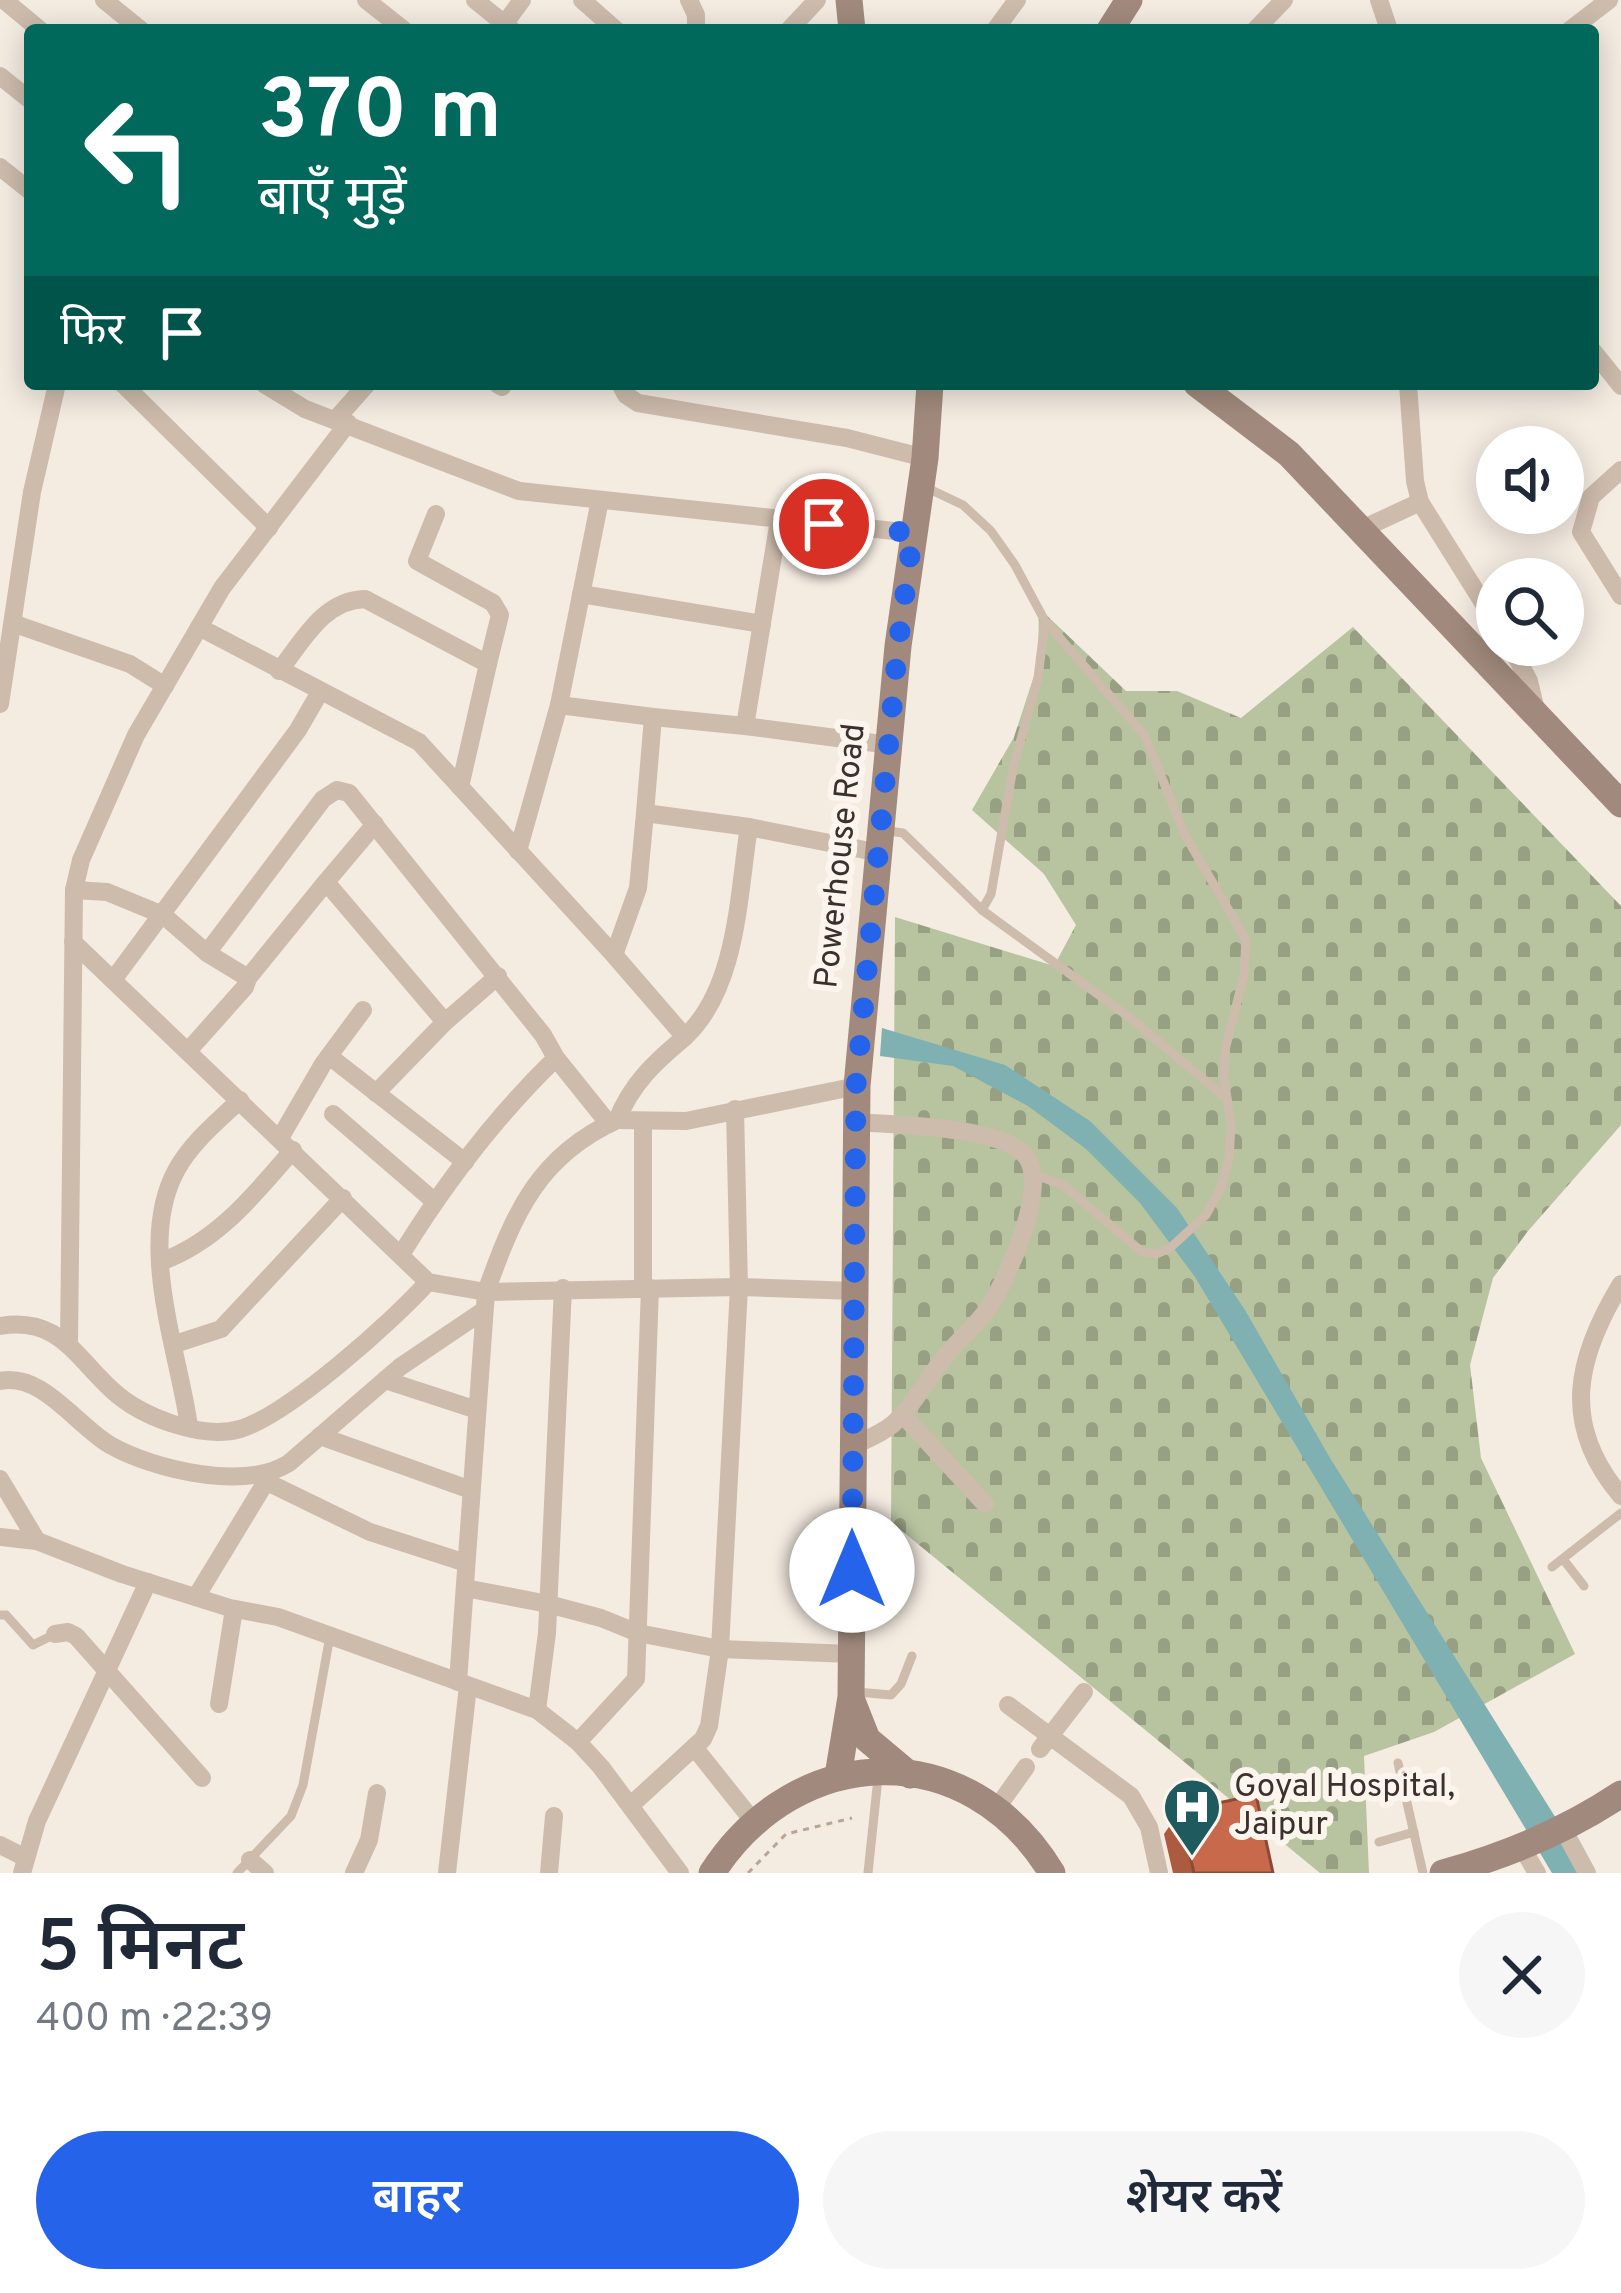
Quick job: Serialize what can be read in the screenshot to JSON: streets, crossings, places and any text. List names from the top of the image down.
{
  "streets": {
    "main road": ["Powerhouse Road"]
  },
  "places": {
    "hospital": ["Goyal Hospital, Jaipur"]
  },
  "page": {
    "turn": ["370 m", "बाएँ मुड़ें"],
    "then": "फिर",
    "heading": ["5 मिनट", "400 m · 22:39"],
    "buttons": ["बाहर", "शेयर करें"]
  }
}
